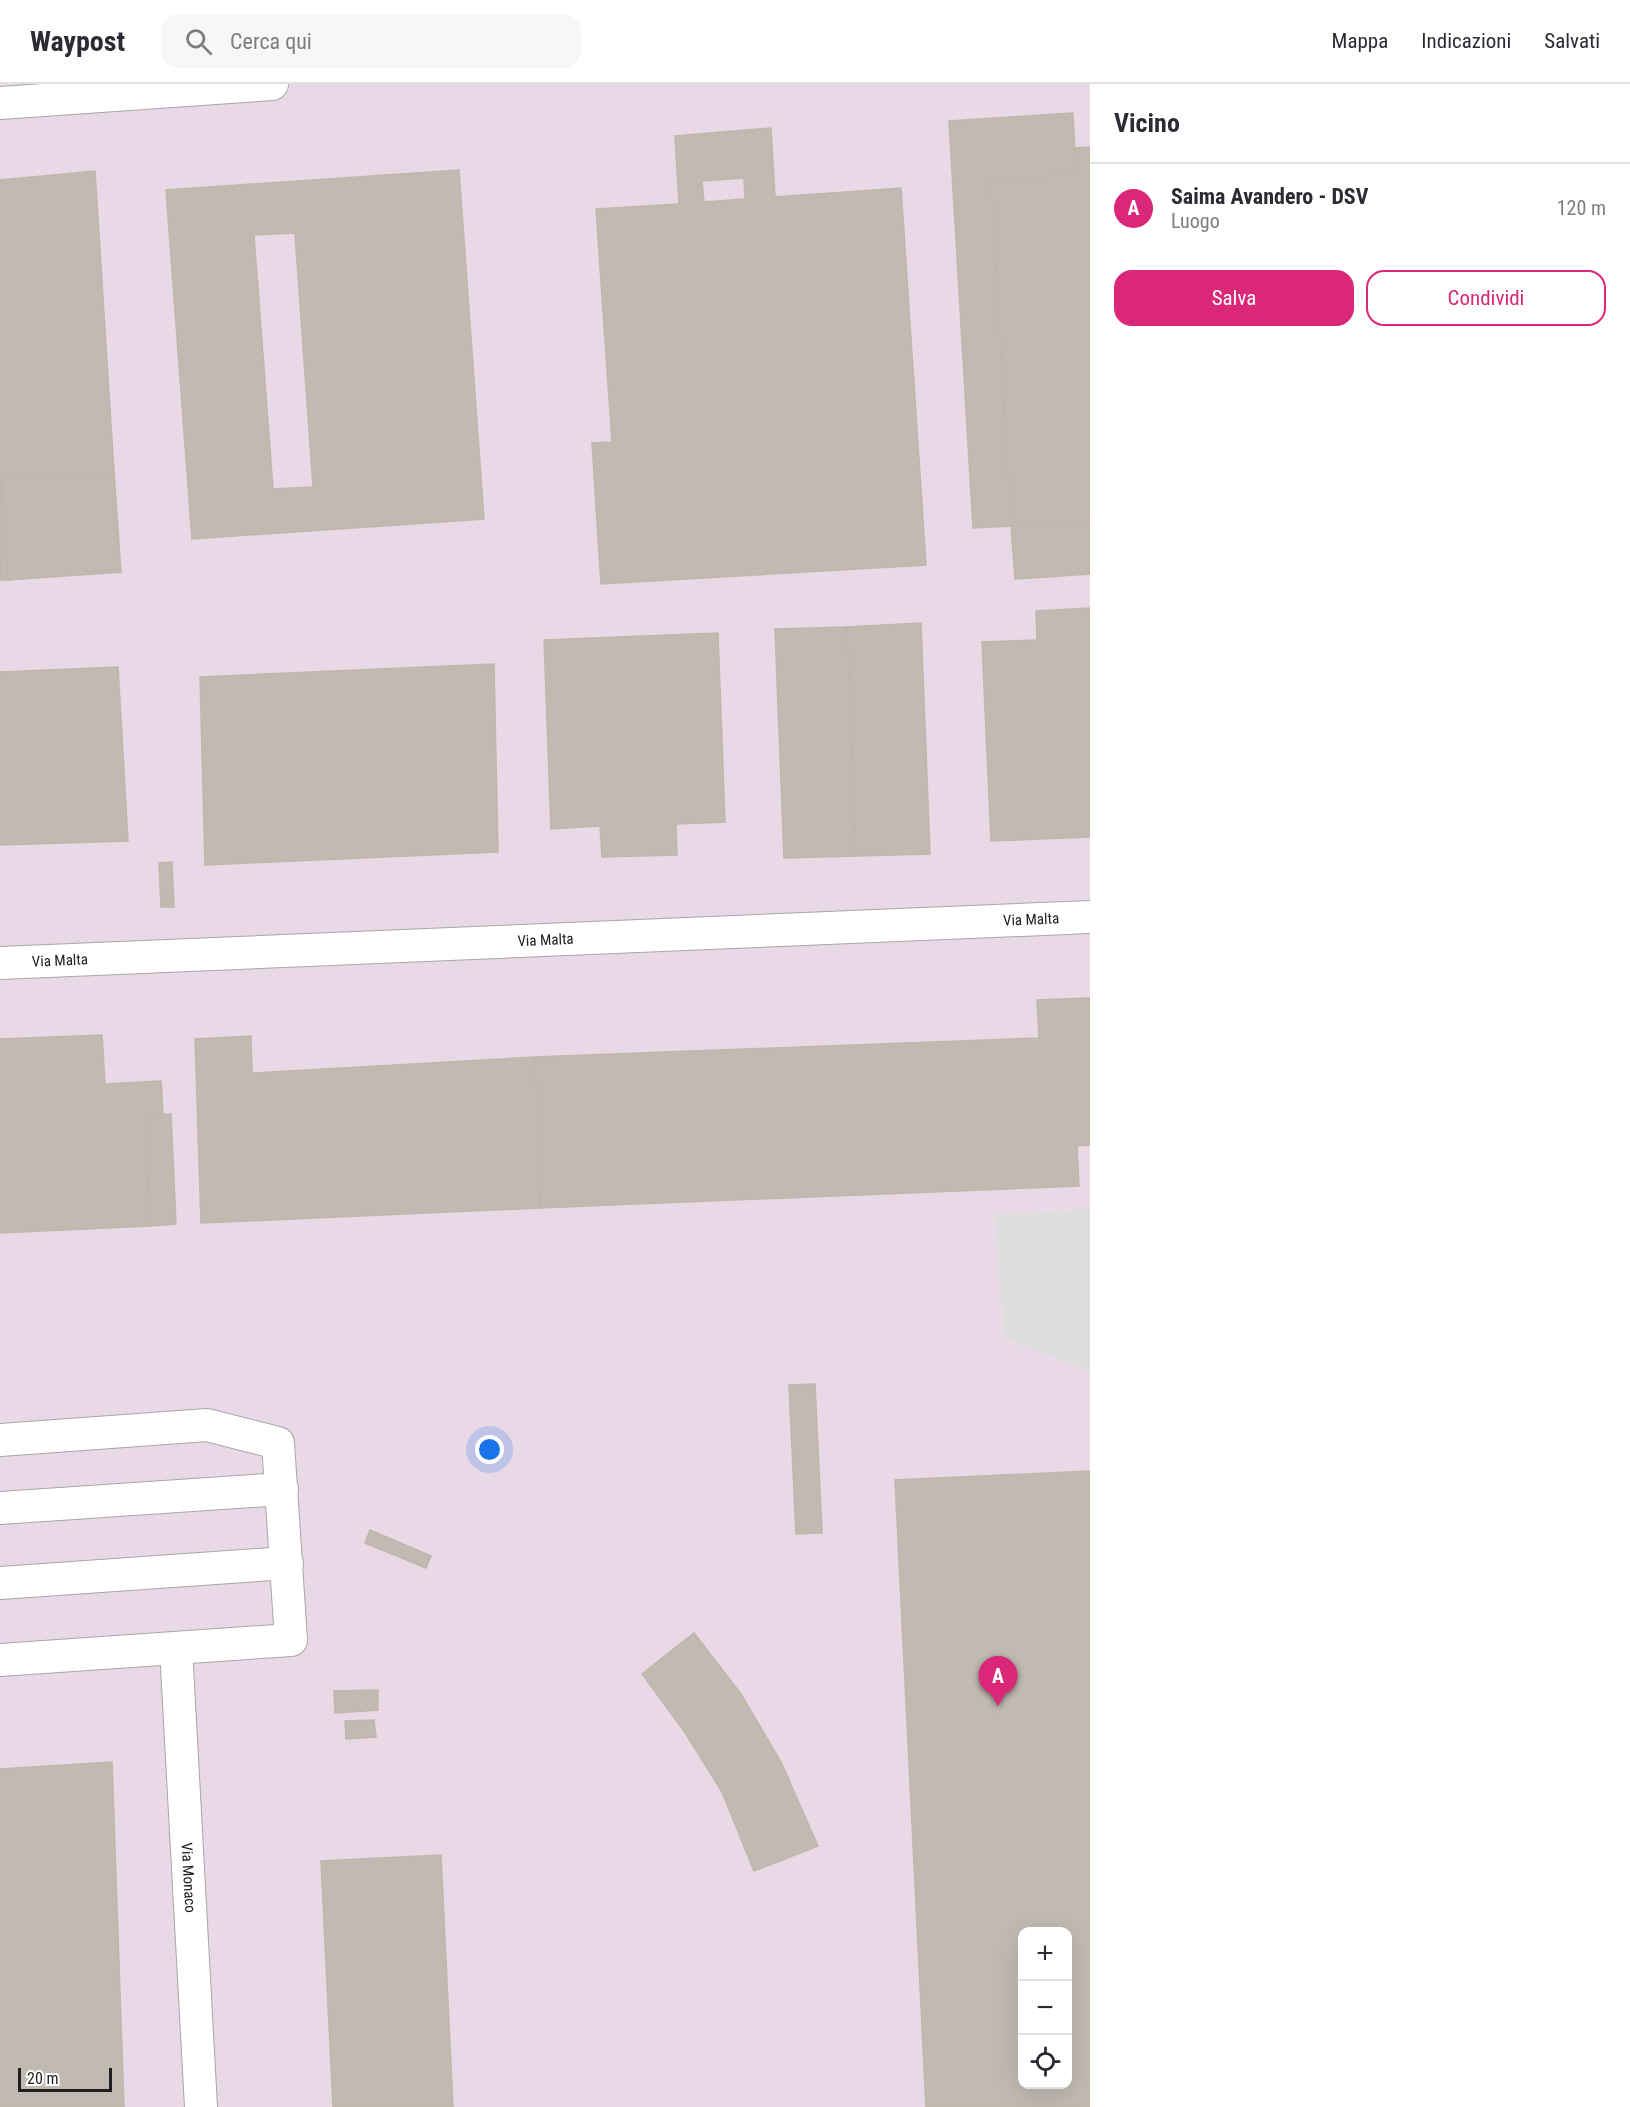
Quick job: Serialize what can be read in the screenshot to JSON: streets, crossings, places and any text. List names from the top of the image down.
{
  "streets": {
    "street": ["Via Malta", "Via Monaco"]
  },
  "scale_bar": "20 m",
  "page": {
    "header": "Waypost",
    "search": "Cerca qui",
    "nav": ["Mappa", "Indicazioni", "Salvati"],
    "heading": "Vicino",
    "list": [
      {
        "mark": "A",
        "name": "Saima Avandero - DSV",
        "note": "Luogo",
        "value": "120 m"
      }
    ],
    "buttons": ["Salva", "Condividi"],
    "pins": "A",
    "map_buttons": ["+", "−"],
    "scale": "20 m"
  }
}
